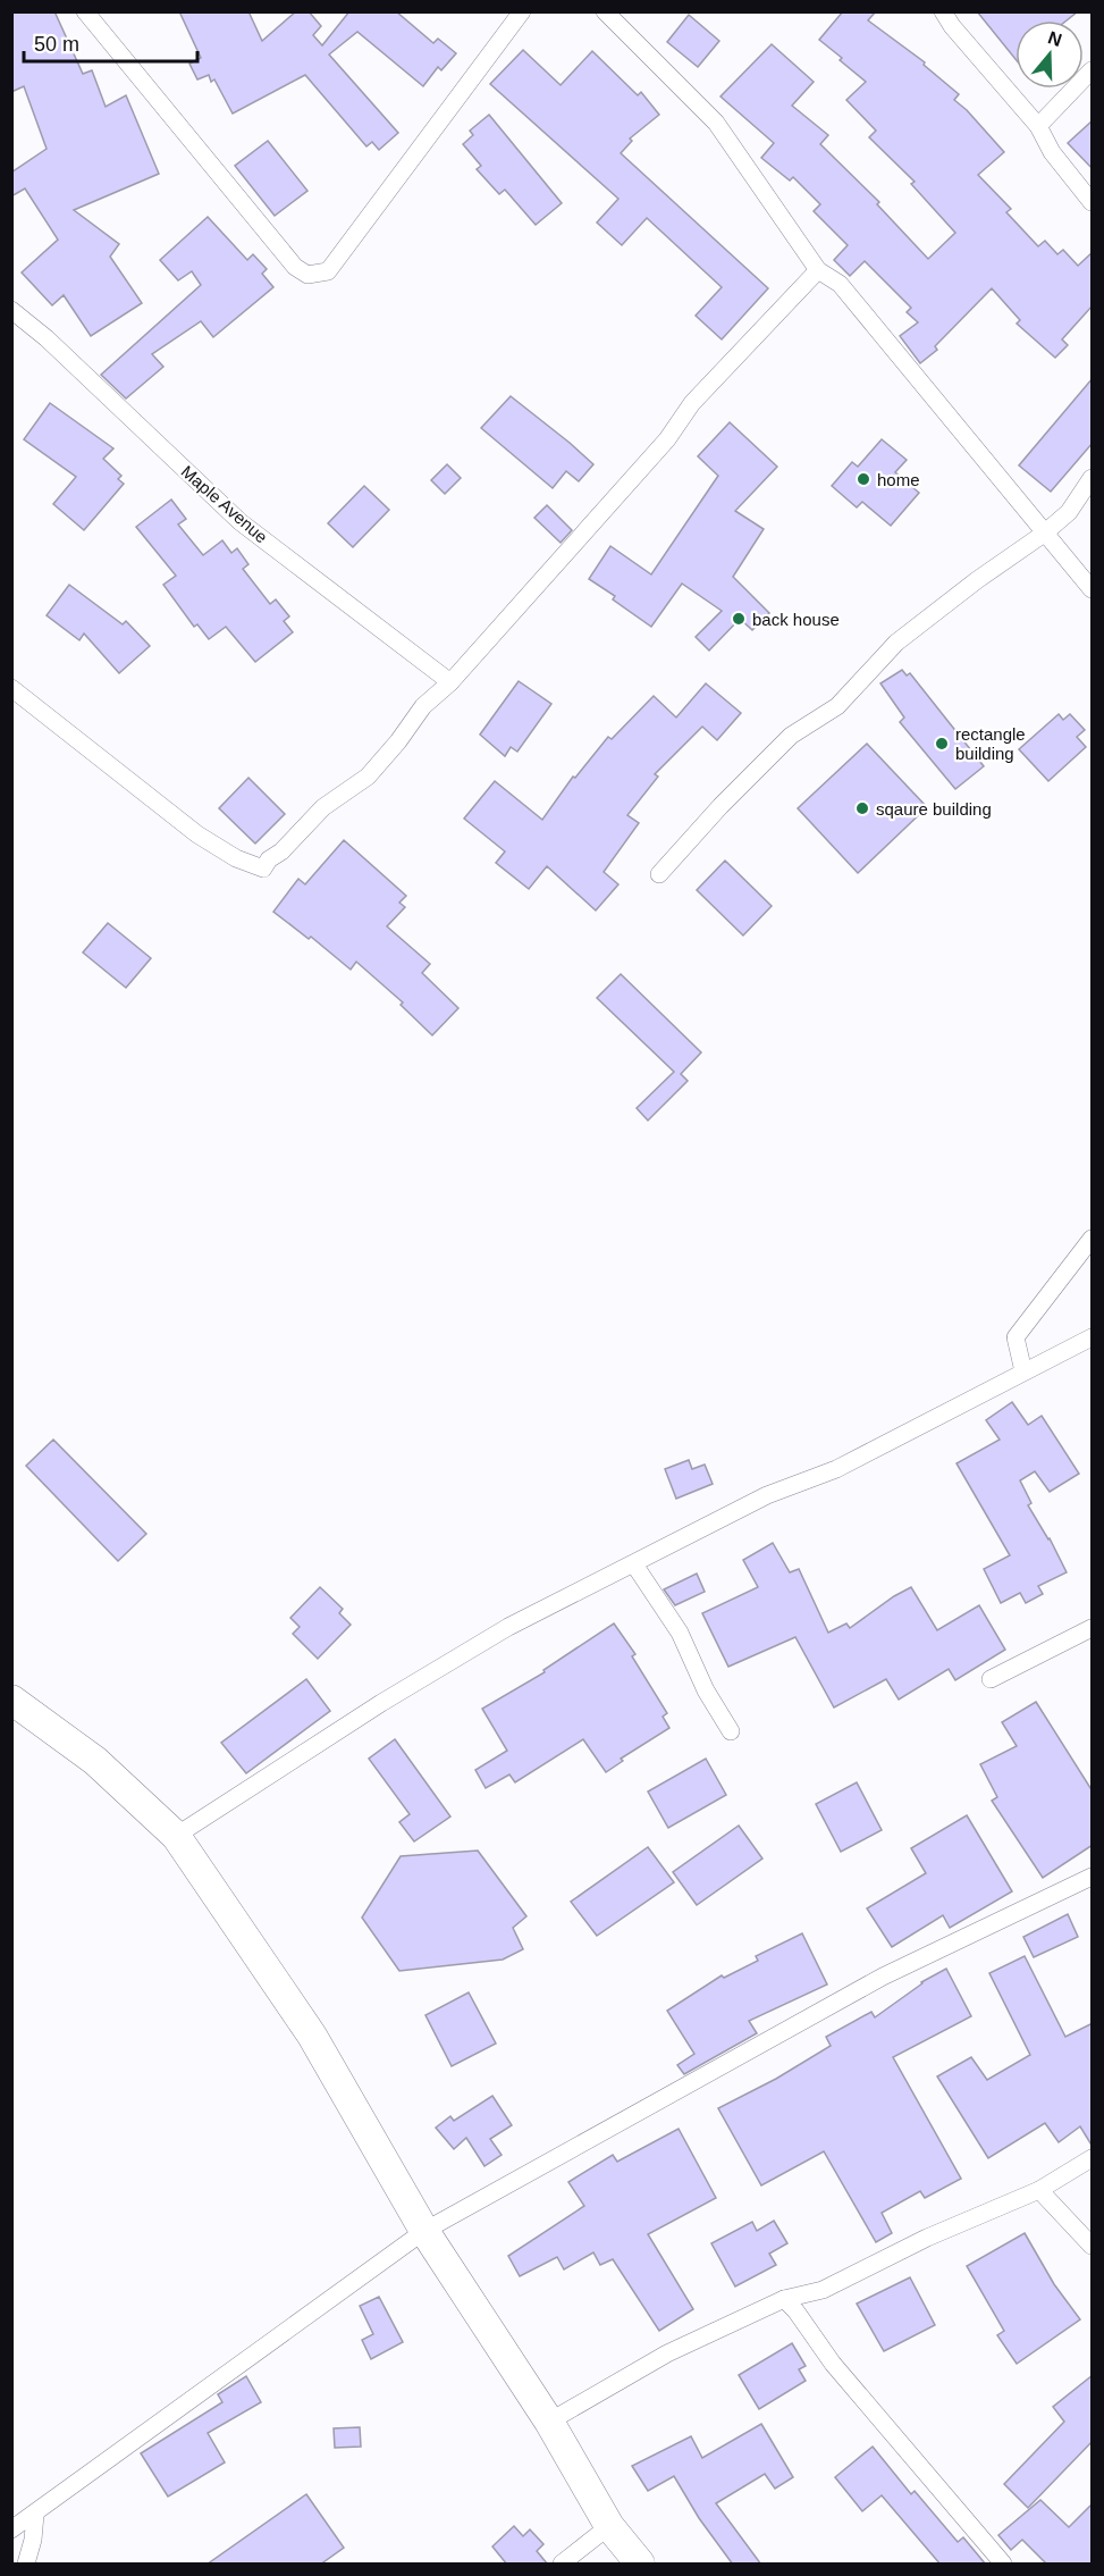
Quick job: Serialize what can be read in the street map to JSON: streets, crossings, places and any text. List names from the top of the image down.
{
  "streets": {
    "street": ["Maple Avenue"]
  },
  "places": [
    "home",
    "back house",
    "rectangle building",
    "sqaure building"
  ],
  "scale_bar": "50 m",
  "north": "top"
}
